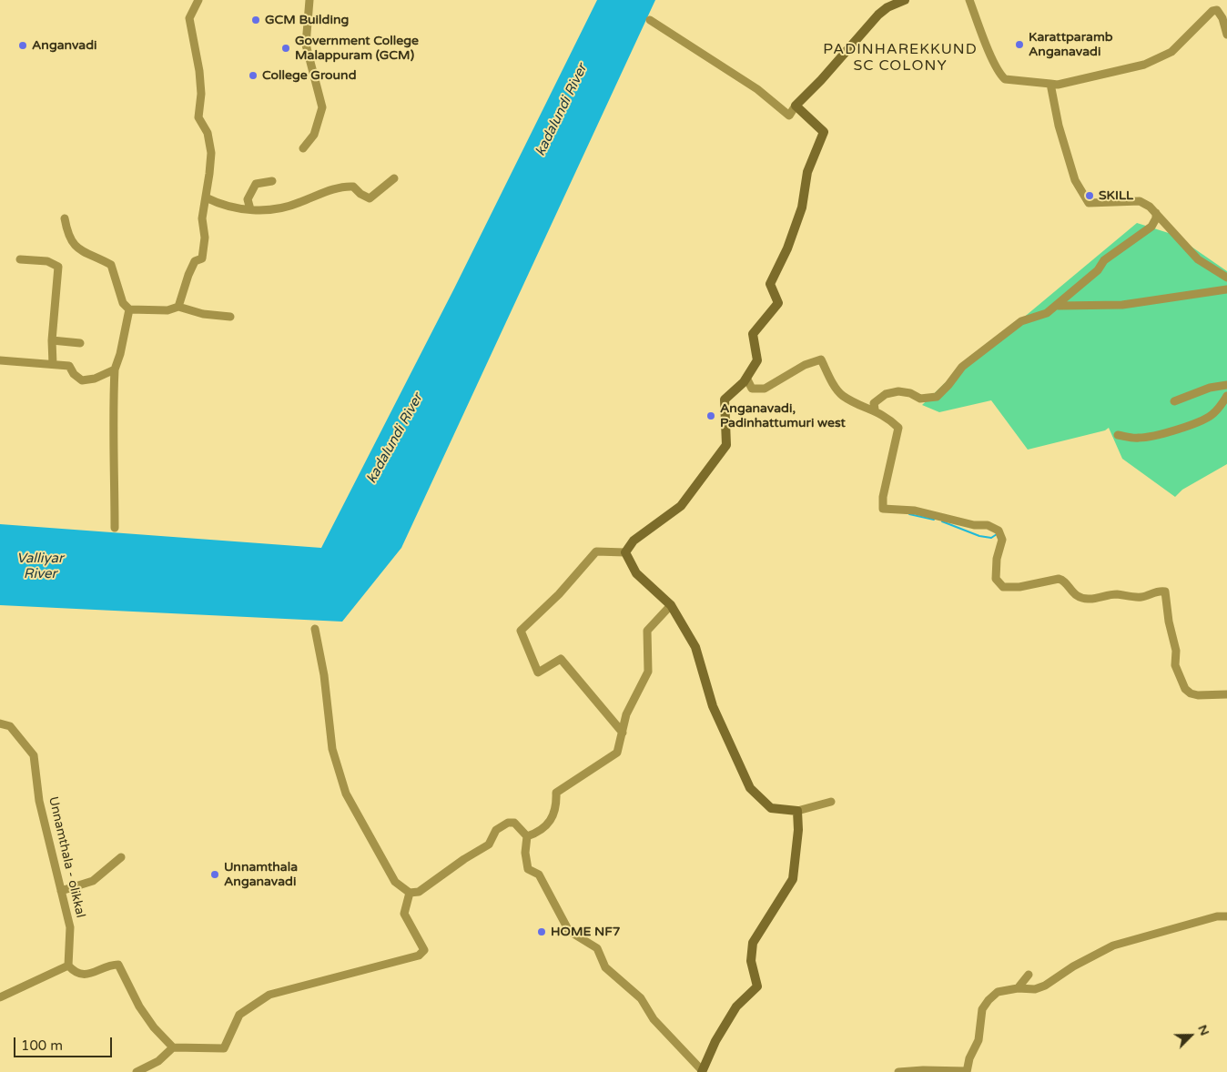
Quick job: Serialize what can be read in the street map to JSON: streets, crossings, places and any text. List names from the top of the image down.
{
  "streets": {
    "street": ["Unnamthala - olikkal"]
  },
  "districts": ["PADINHAREKKUND SC COLONY"],
  "water": ["kadalundi River", "Valliyar River"],
  "places": [
    "GCM Building",
    "Karattparamb Anganavadi",
    "Anganvadi",
    "Government College Malappuram (GCM)",
    "College Ground",
    "SKILL",
    "Anganavadi, Padinhattumuri west",
    "Unnamthala Anganavadi",
    "HOME NF7"
  ],
  "scale_bar": "100 m",
  "north": "top right"
}
